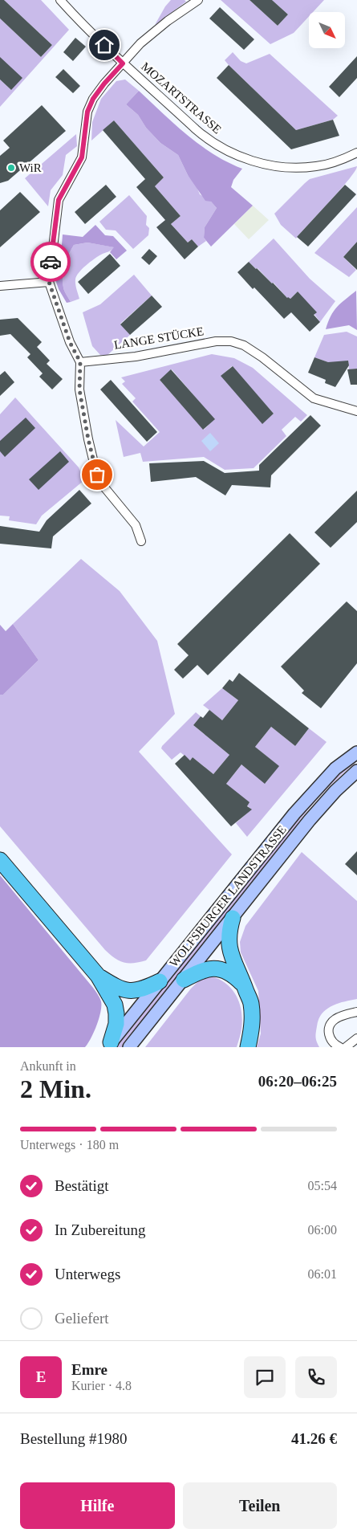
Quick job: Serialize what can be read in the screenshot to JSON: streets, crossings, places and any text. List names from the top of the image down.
{
  "streets": {
    "main road": ["WOLFSBURGER LANDSTRASSE"],
    "street": ["MOZARTSTRASSE", "LANGE STÜCKE"]
  },
  "places": ["WiR"],
  "north": "bottom right",
  "page": {
    "heading": ["2 Min.", "Ankunft in", "06:20–06:25"],
    "panel": [
      "Emre",
      "Kurier · 4.8",
      "Bestellung #1980",
      "41.26 €"
    ],
    "bar": "Unterwegs · 180 m",
    "list": [
      ["Bestätigt", "05:54"],
      ["In Zubereitung", "06:00"],
      ["Unterwegs", "06:01"],
      "Geliefert"
    ],
    "round": "E",
    "buttons": ["Hilfe", "Teilen"]
  }
}
